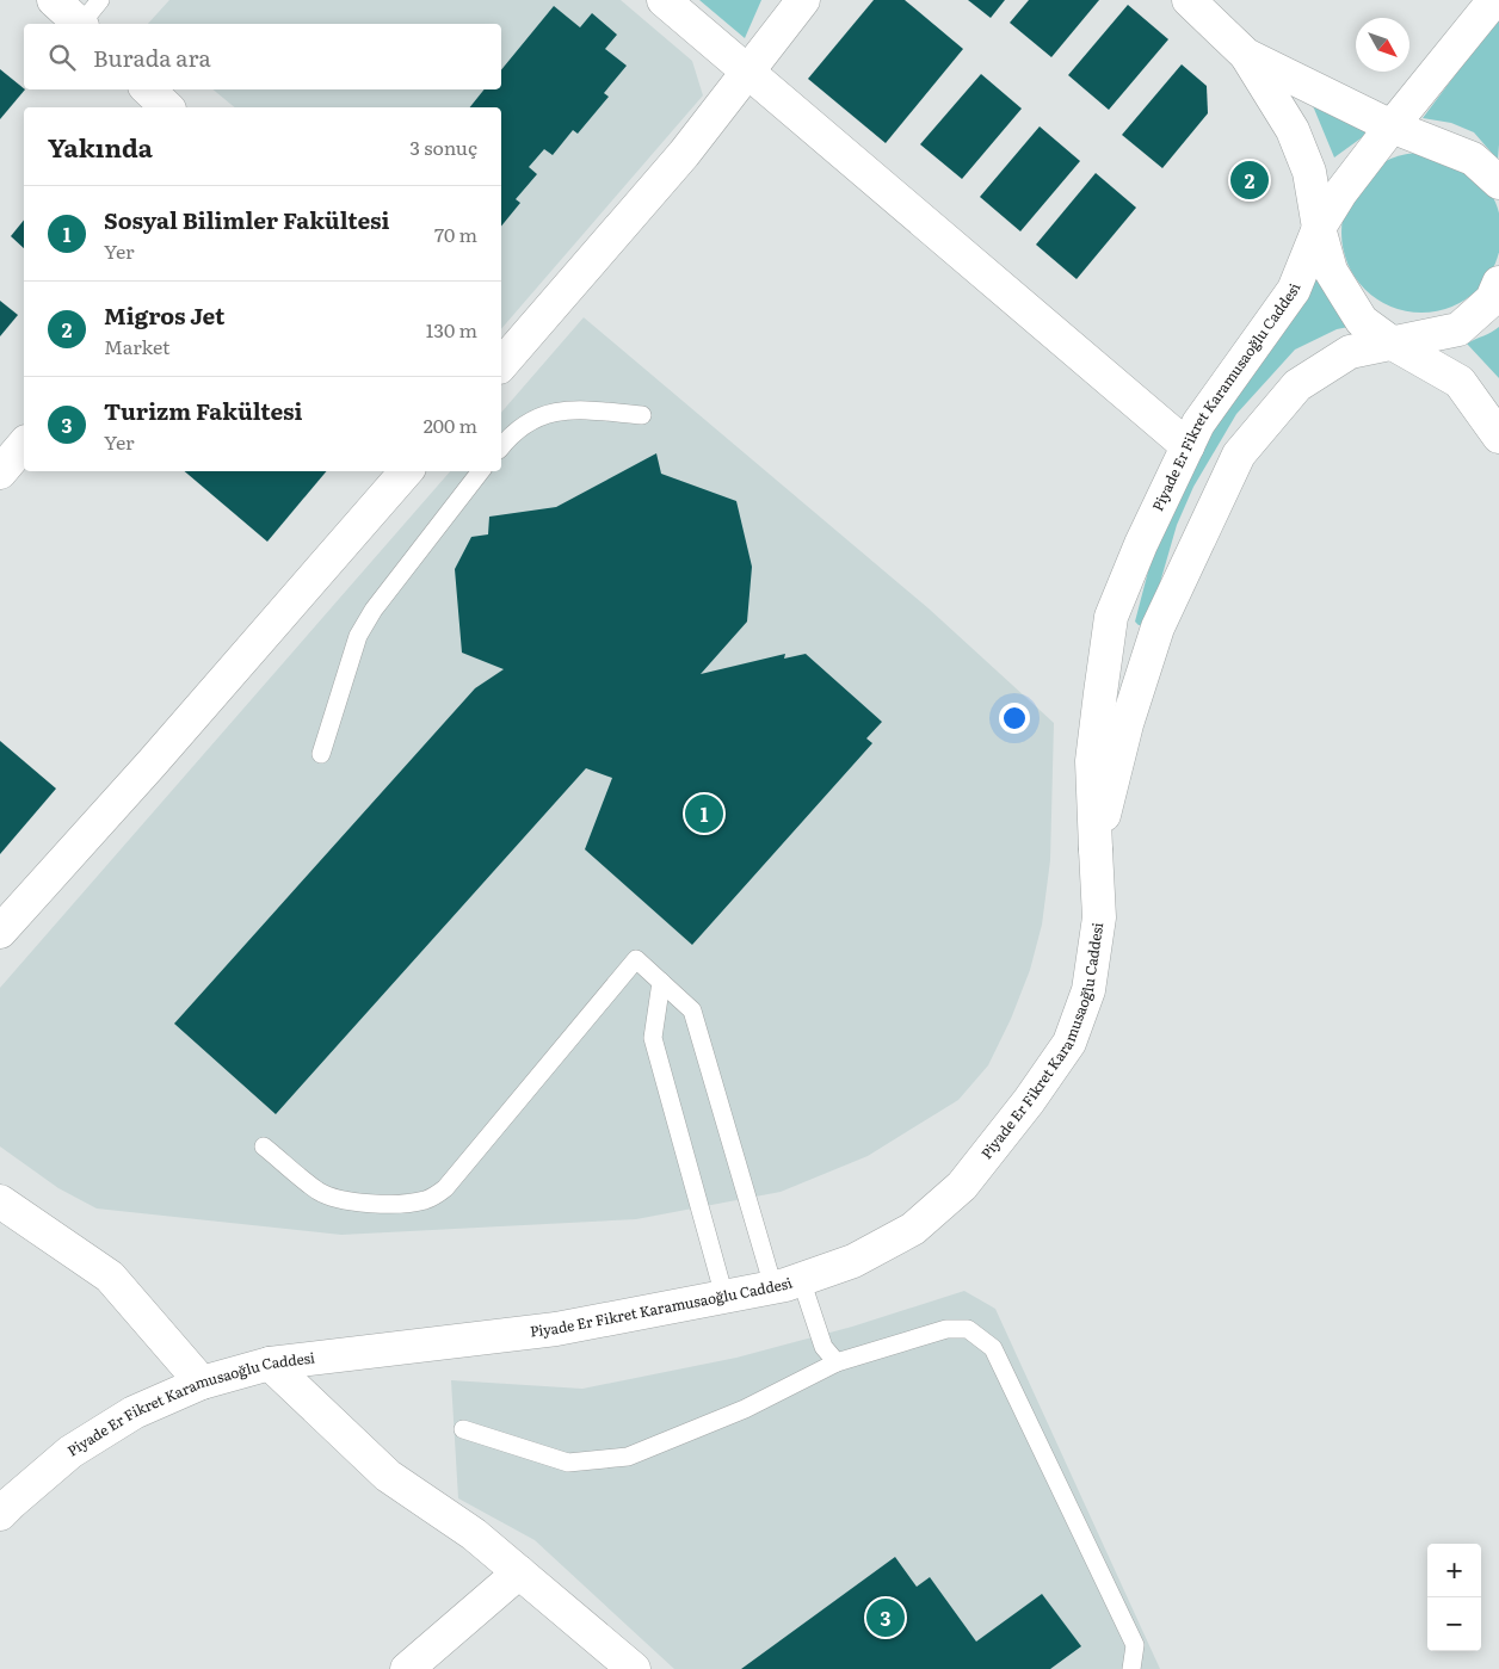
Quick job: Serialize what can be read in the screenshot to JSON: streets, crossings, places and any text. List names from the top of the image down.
{
  "streets": {
    "street": ["Piyade Er Fikret Karamusaoğlu Caddesi"]
  },
  "north": "bottom right",
  "page": {
    "search": "Burada ara",
    "heading": ["Yakında", "3 sonuç"],
    "pins": ["2", "1", "3"],
    "list": [
      {
        "mark": "1",
        "name": "Sosyal Bilimler Fakültesi",
        "note": "Yer",
        "value": "70 m"
      },
      {
        "mark": "2",
        "name": "Migros Jet",
        "note": "Market",
        "value": "130 m"
      },
      {
        "mark": "3",
        "name": "Turizm Fakültesi",
        "note": "Yer",
        "value": "200 m"
      }
    ],
    "map_buttons": ["+", "−"]
  }
}
